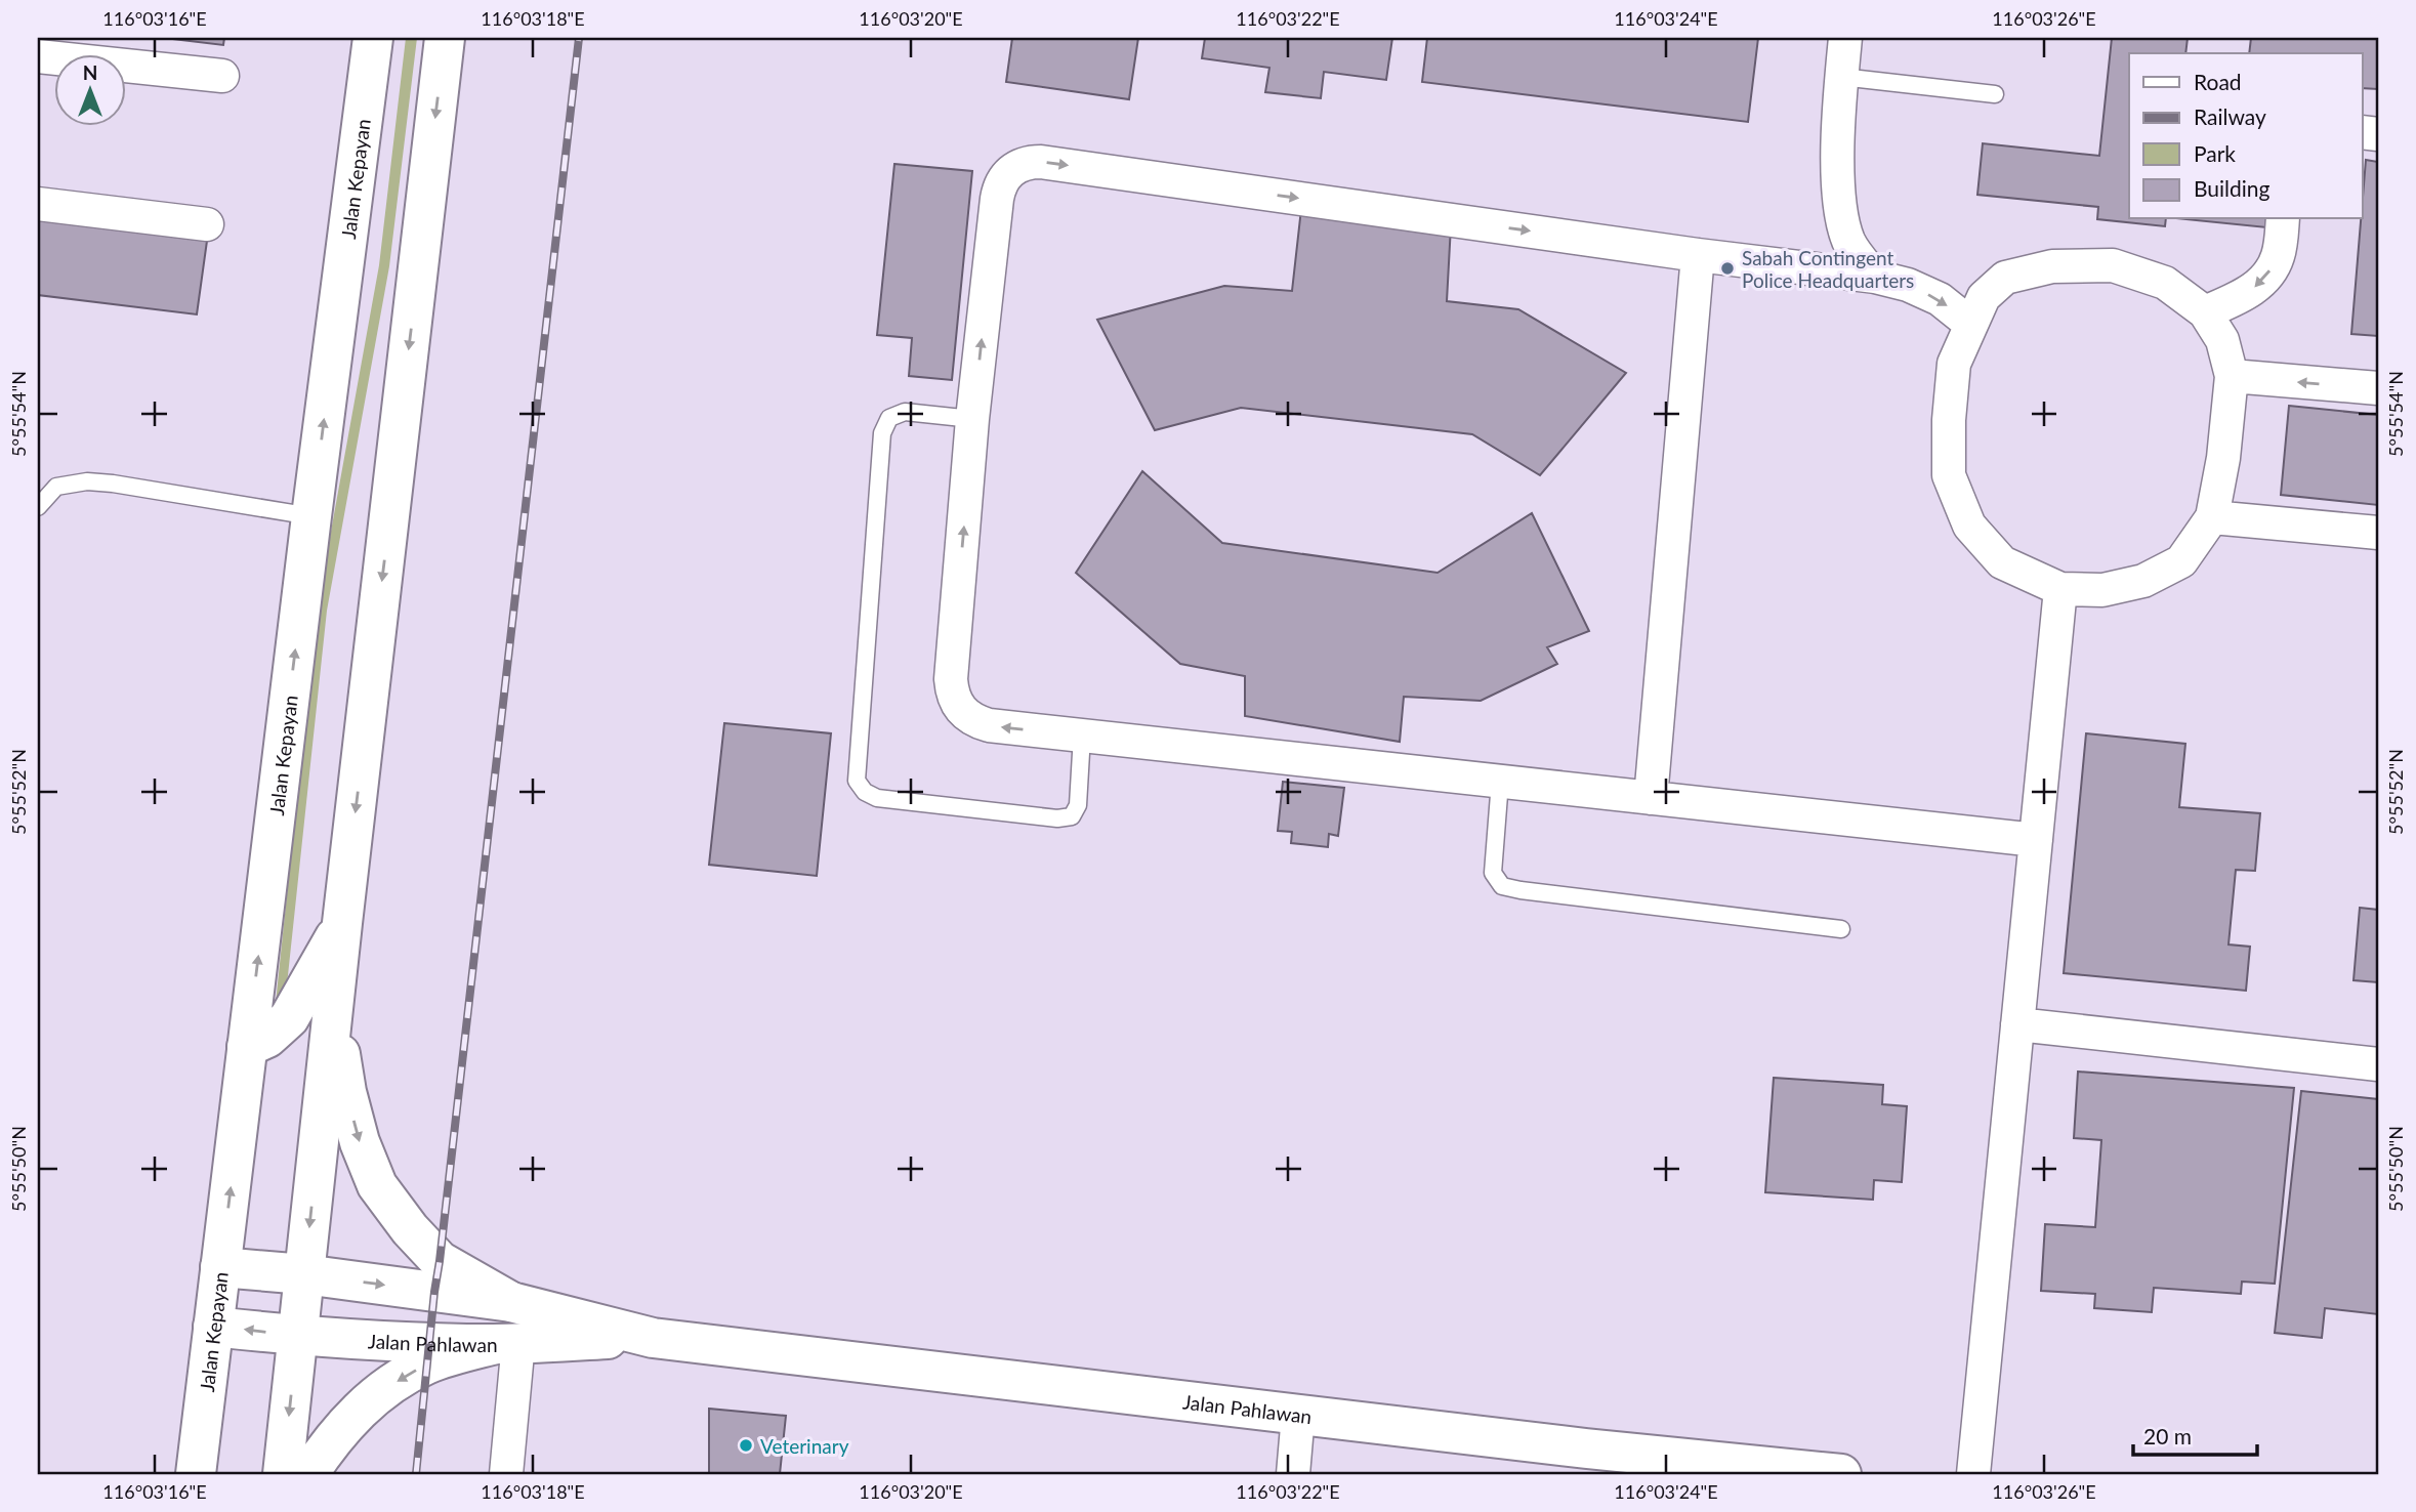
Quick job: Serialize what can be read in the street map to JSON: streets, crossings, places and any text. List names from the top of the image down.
{
  "streets": {
    "main road": ["Jalan Kepayan", "Jalan Pahlawan"]
  },
  "crossings": [
    ["Jalan Kepayan", "Jalan Pahlawan"]
  ],
  "places": ["Sabah Contingent Police Headquarters", "Veterinary"],
  "legend": [
    "Road",
    "Railway",
    "Park",
    "Building"
  ],
  "scale_bar": "20 m",
  "north": "top",
  "coordinates": [
    "116°03'16\"E",
    "116°03'18\"E",
    "116°03'20\"E",
    "116°03'22\"E",
    "116°03'24\"E",
    "116°03'26\"E",
    "5°55'54\"N",
    "5°55'52\"N",
    "5°55'50\"N"
  ]
}
